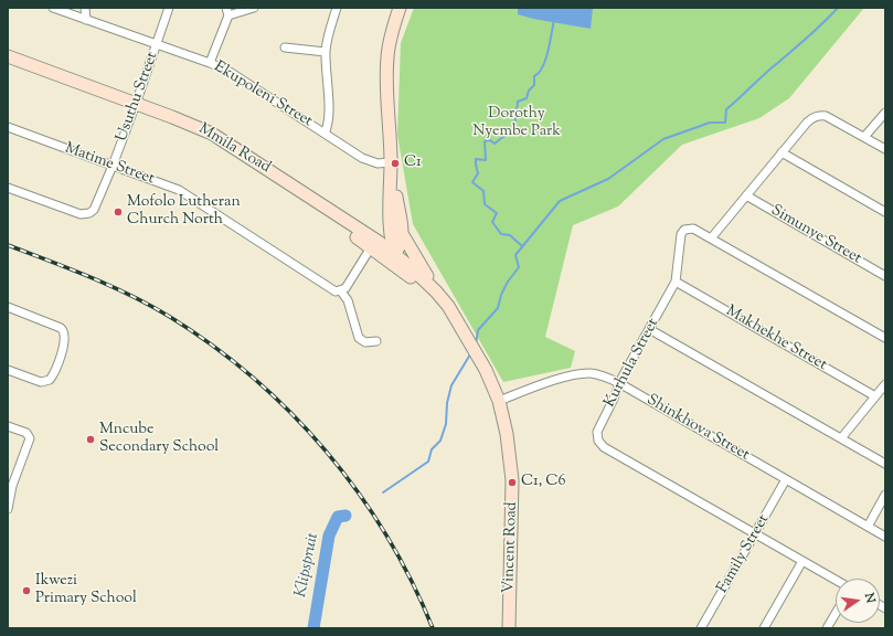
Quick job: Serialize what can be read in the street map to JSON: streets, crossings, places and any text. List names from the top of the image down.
{
  "streets": {
    "main road": ["Mmila Road", "Vincent Road"],
    "street": [
      "Ekupoleni Street",
      "Usuthu Street",
      "Matime Street",
      "Simunye Street",
      "Makhekhe Street",
      "Kurhula Street",
      "Shinkhova Street",
      "Family Street"
    ]
  },
  "crossings": [
    ["Ekupoleni Street", "Usuthu Street"],
    ["Usuthu Street", "Mmila Road"],
    ["Usuthu Street", "Matime Street"],
    ["Makhekhe Street", "Kurhula Street"],
    ["Kurhula Street", "Shinkhova Street"],
    ["Kurhula Street", "Family Street"],
    ["Shinkhova Street", "Vincent Road"],
    ["Shinkhova Street", "Family Street"]
  ],
  "water": ["Klipspruit"],
  "parks": ["Dorothy Nyembe Park"],
  "places": [
    "C1",
    "Mofolo Lutheran Church North",
    "Mncube Secondary School",
    "C1, C6",
    "Ikwezi Primary School"
  ],
  "north": "right"
}
